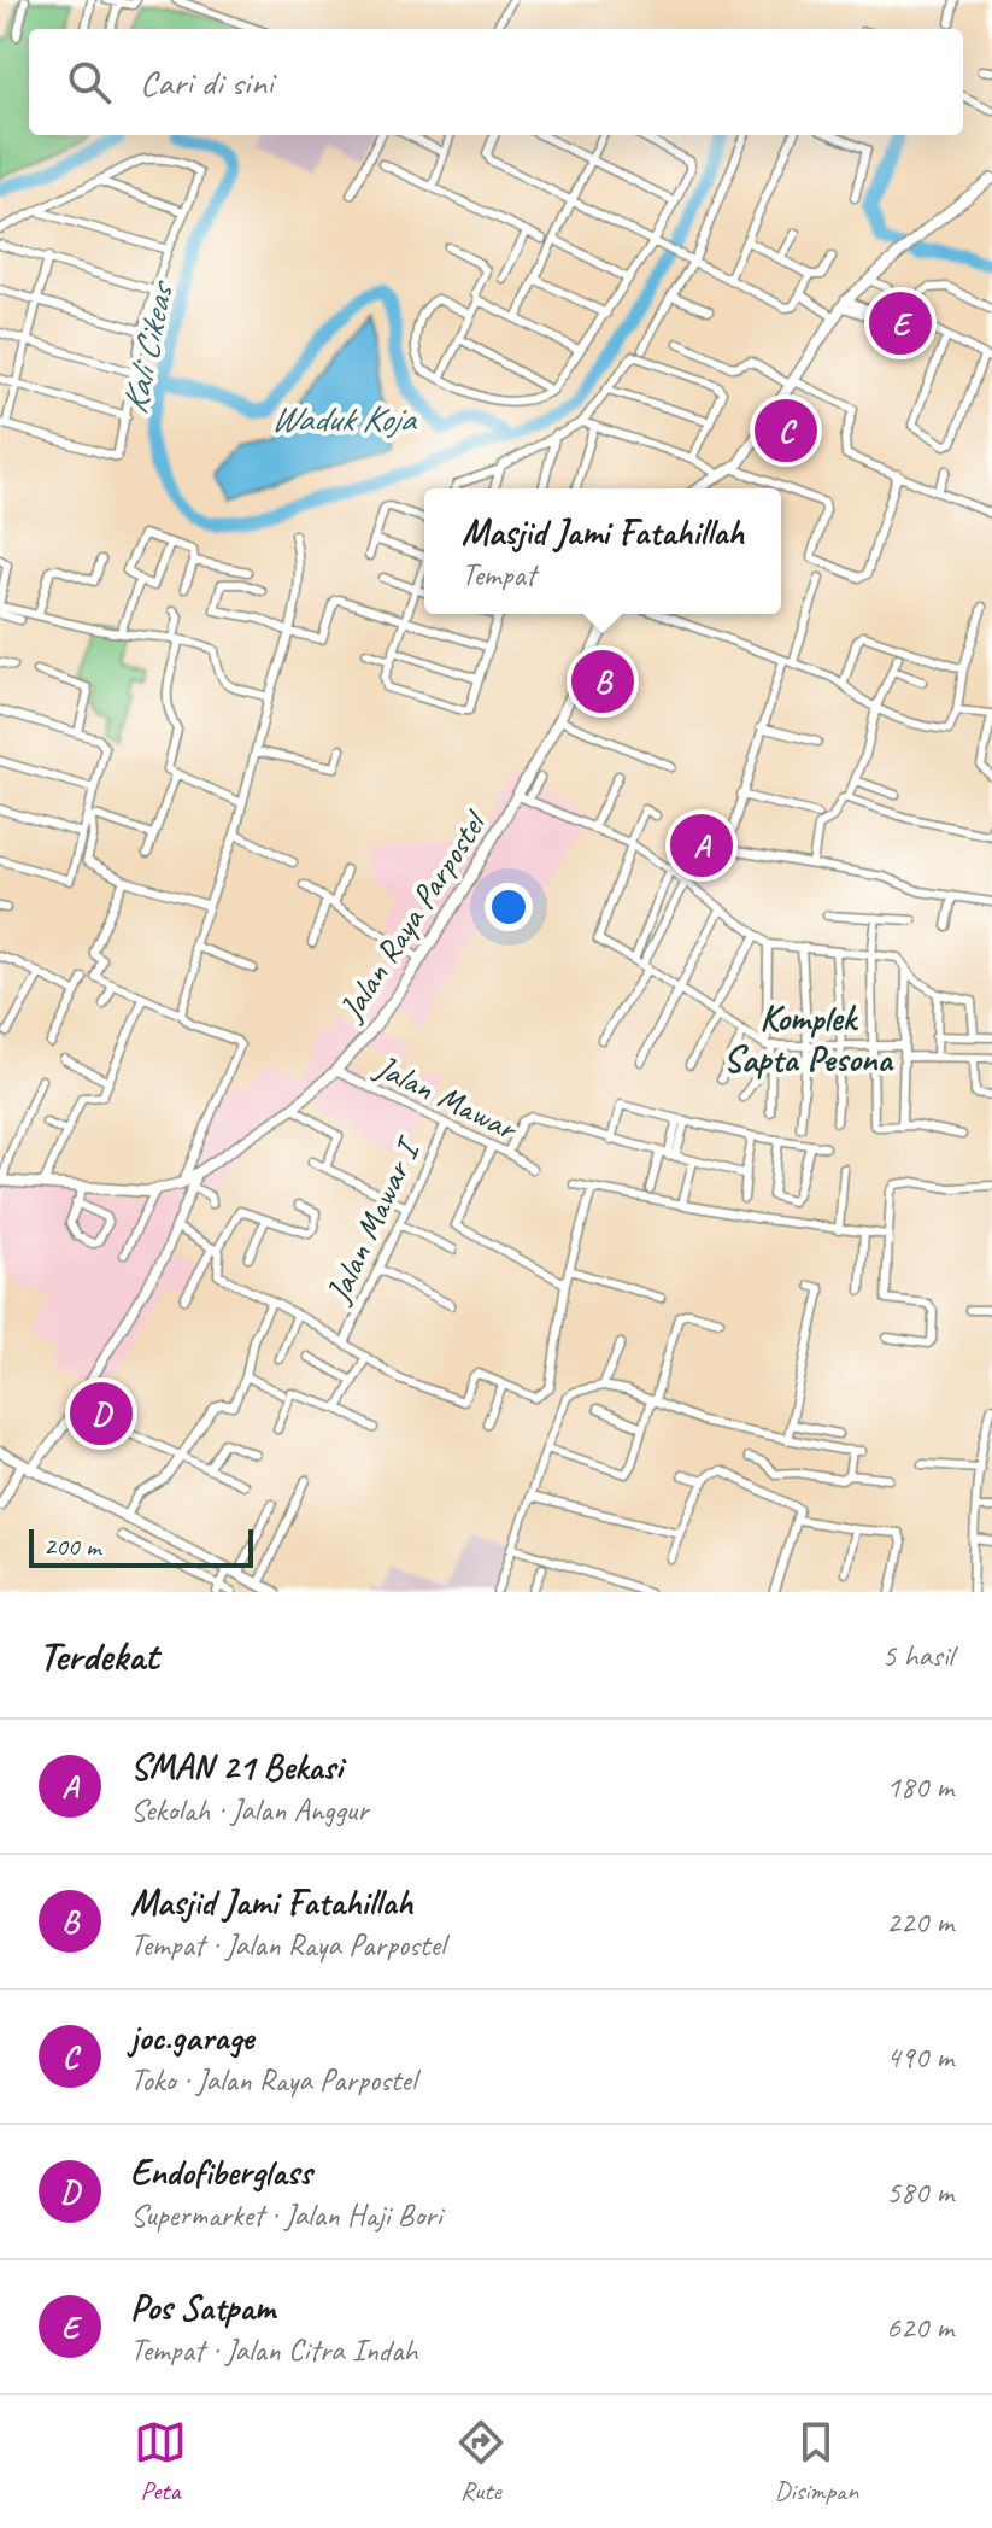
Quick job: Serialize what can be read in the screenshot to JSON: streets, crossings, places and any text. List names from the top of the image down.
{
  "streets": {
    "main road": ["Jalan Raya Parpostel"],
    "street": ["Jalan Mawar", "Jalan Mawar I"]
  },
  "crossings": [
    ["Jalan Raya Parpostel", "Jalan Mawar"],
    ["Jalan Mawar", "Jalan Mawar I"]
  ],
  "districts": ["Komplek Sapta Pesona"],
  "water": ["Kali Cikeas", "Waduk Koja"],
  "scale_bar": "200 m",
  "page": {
    "search": "Cari di sini",
    "pins": [
      "E",
      "C",
      "B",
      "A",
      "D"
    ],
    "popup": ["Masjid Jami Fatahillah", "Tempat"],
    "scale": "200 m",
    "heading": ["Terdekat", "5 hasil"],
    "list": [
      {
        "mark": "A",
        "name": "SMAN 21 Bekasi",
        "note": "Sekolah · Jalan Anggur",
        "value": "180 m"
      },
      {
        "mark": "B",
        "name": "Masjid Jami Fatahillah",
        "note": "Tempat · Jalan Raya Parpostel",
        "value": "220 m"
      },
      {
        "mark": "C",
        "name": "joc.garage",
        "note": "Toko · Jalan Raya Parpostel",
        "value": "490 m"
      },
      {
        "mark": "D",
        "name": "Endofiberglass",
        "note": "Supermarket · Jalan Haji Bori",
        "value": "580 m"
      },
      {
        "mark": "E",
        "name": "Pos Satpam",
        "note": "Tempat · Jalan Citra Indah",
        "value": "620 m"
      }
    ],
    "nav": ["Peta", "Rute", "Disimpan"]
  }
}
